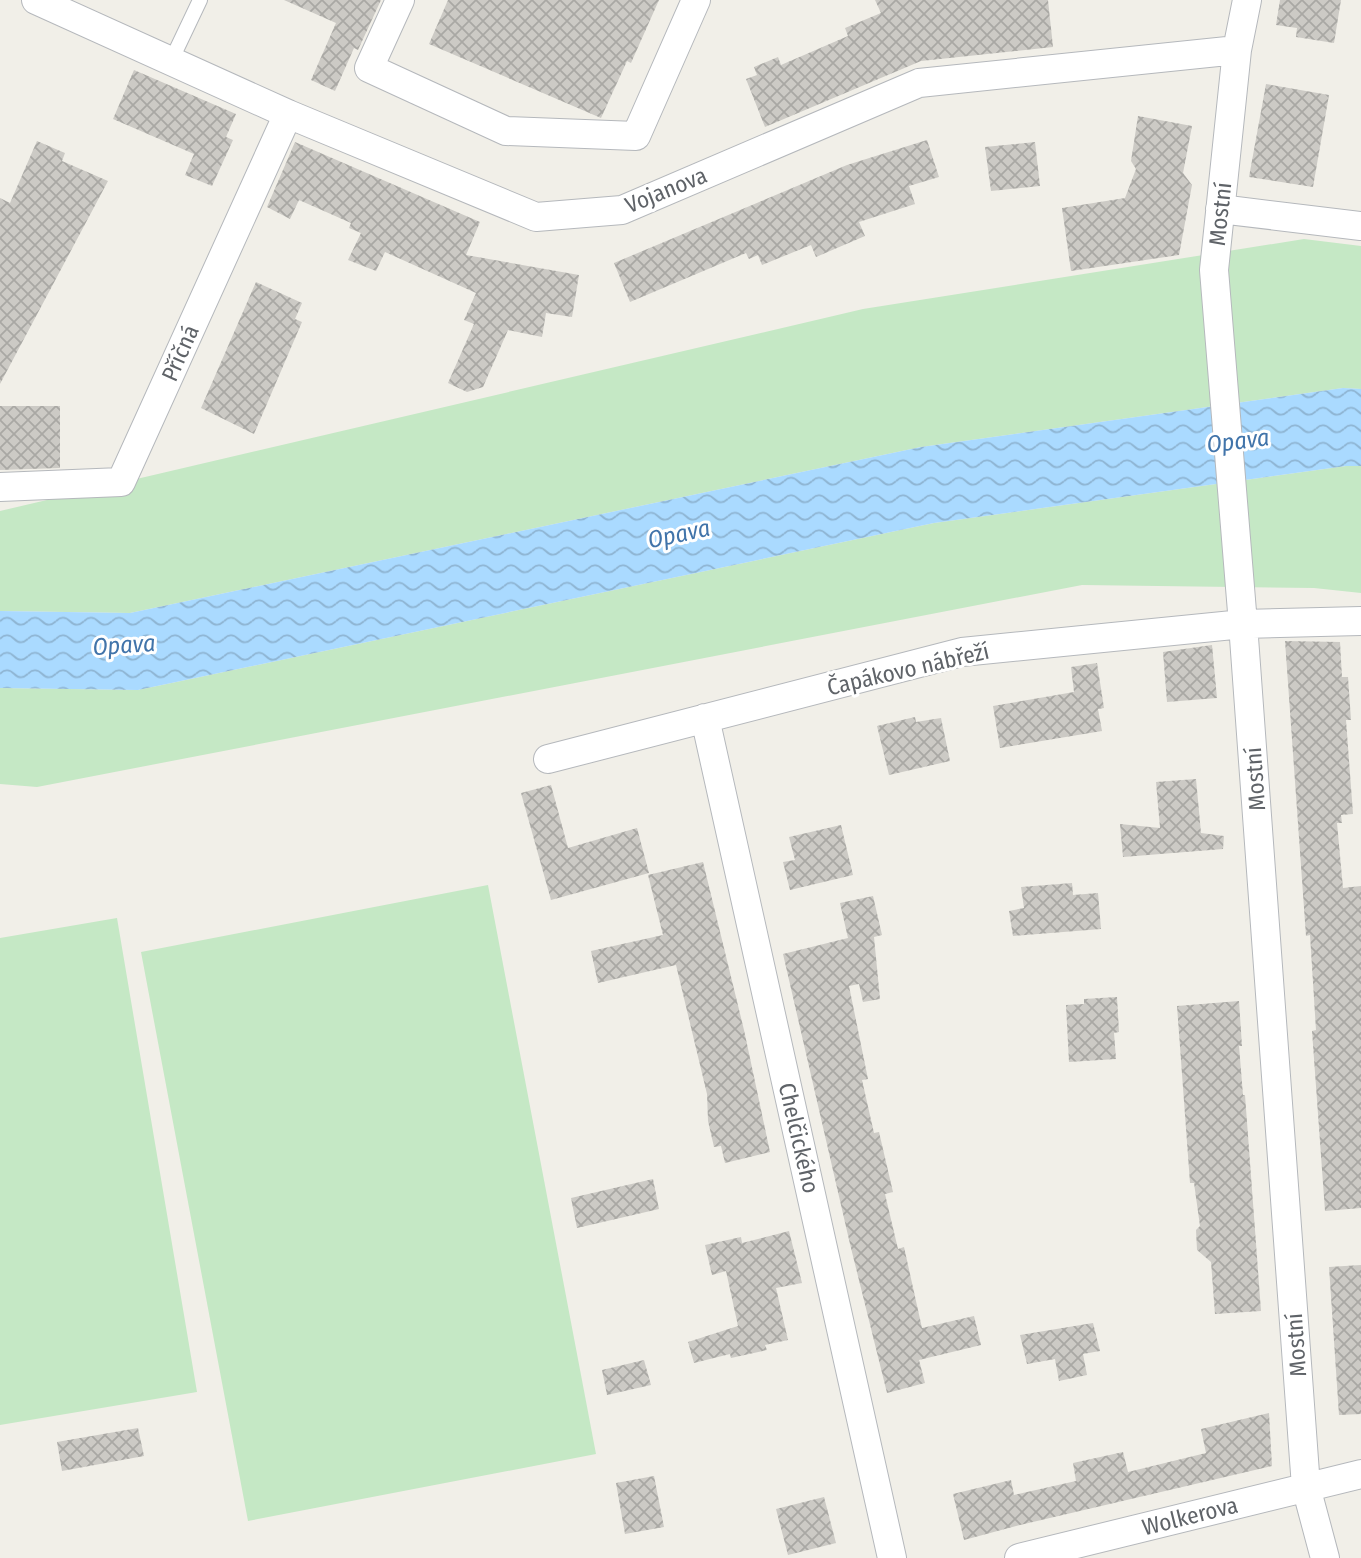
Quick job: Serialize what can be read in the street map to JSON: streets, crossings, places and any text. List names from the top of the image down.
{
  "streets": {
    "street": [
      "Vojanova",
      "Mostní",
      "Příčná",
      "Čapákovo nábřeží",
      "Chelčického",
      "Wolkerova"
    ]
  },
  "crossings": [
    ["Vojanova", "Mostní"],
    ["Vojanova", "Příčná"],
    ["Mostní", "Čapákovo nábřeží"],
    ["Mostní", "Wolkerova"],
    ["Čapákovo nábřeží", "Chelčického"]
  ],
  "water": ["Opava"]
}
